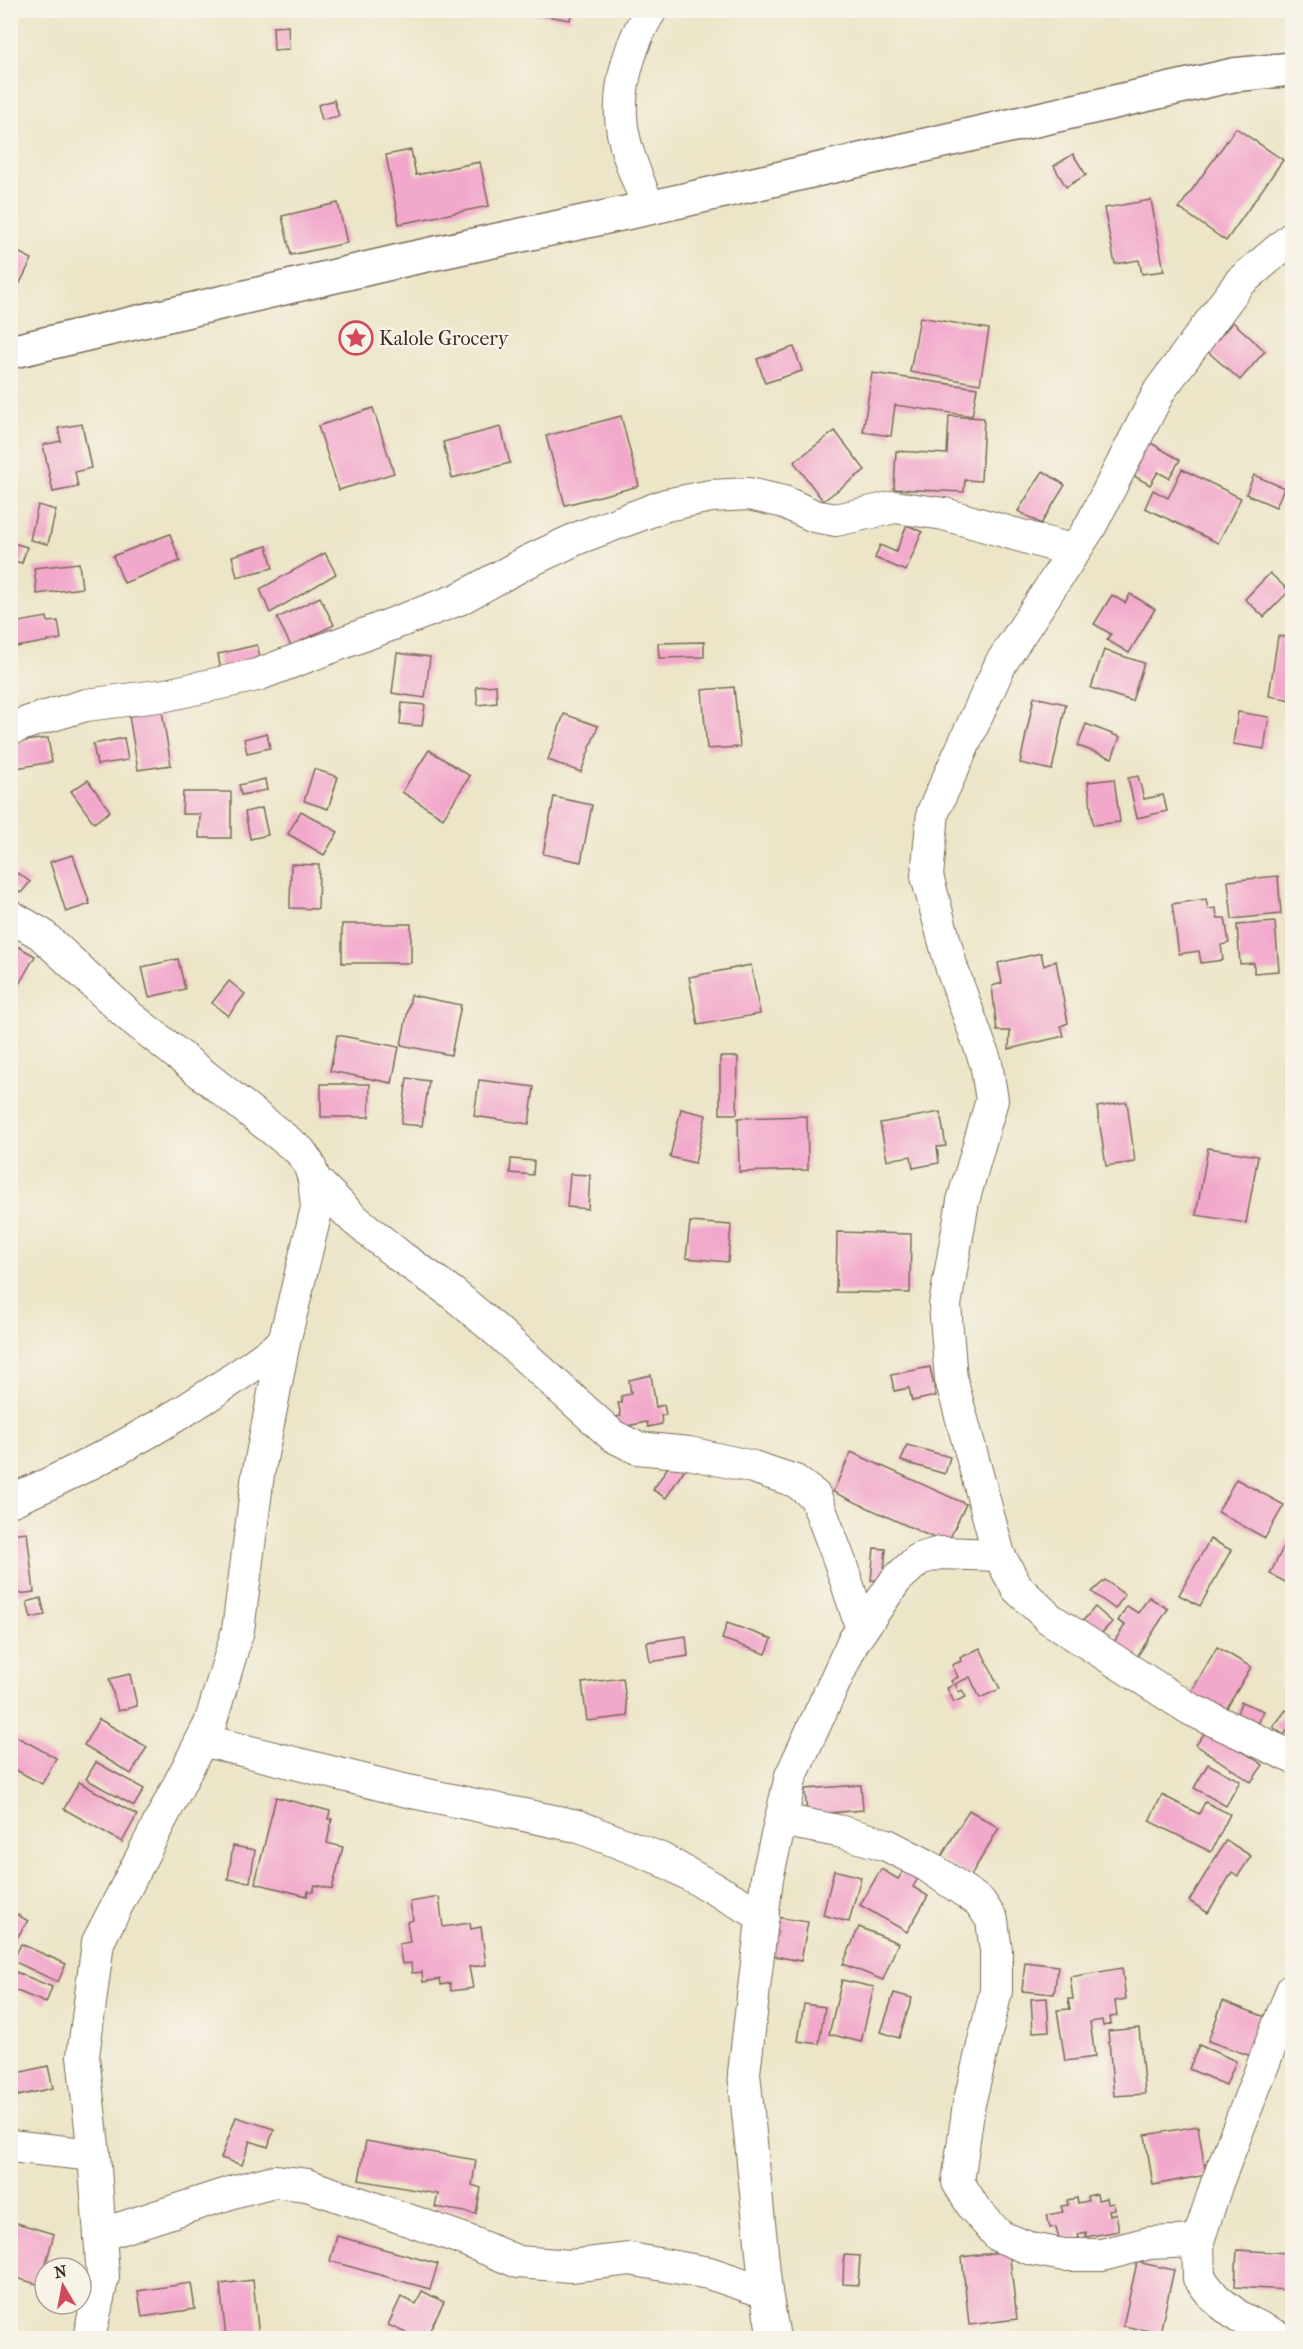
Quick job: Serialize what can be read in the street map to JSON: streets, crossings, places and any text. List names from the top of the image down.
{
  "places": {
    "place": ["Kalole Grocery"]
  },
  "north": "top"
}
